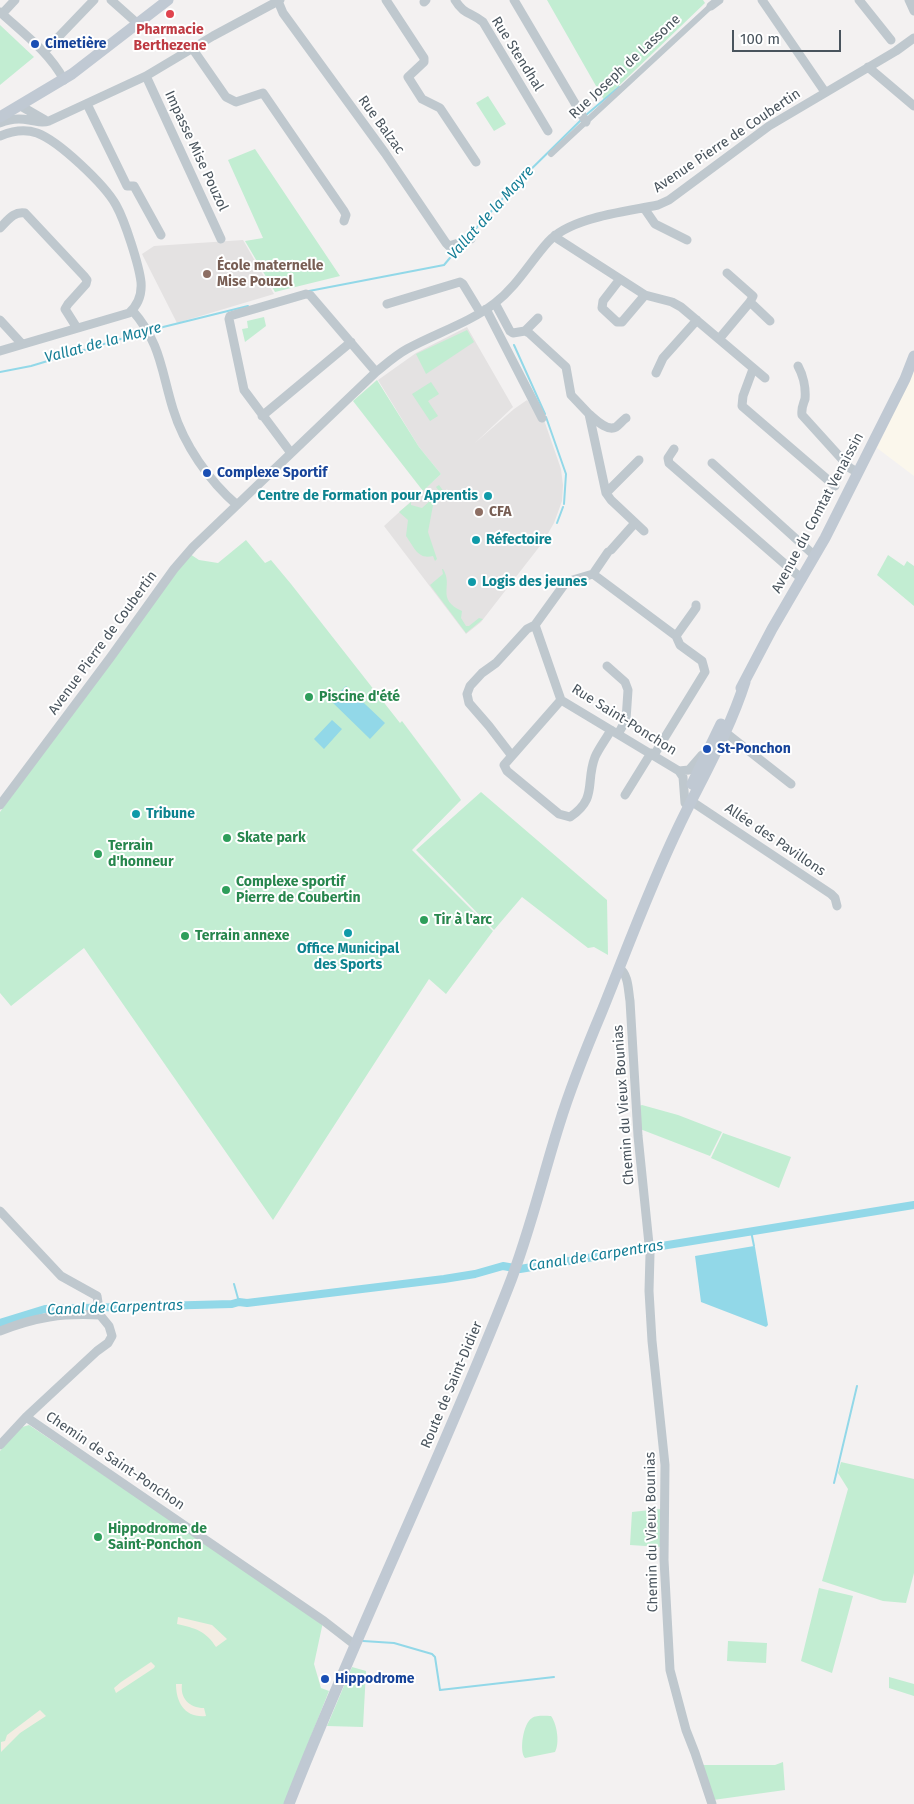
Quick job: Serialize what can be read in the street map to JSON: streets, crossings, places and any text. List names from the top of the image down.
{
  "streets": {
    "main road": ["Avenue du Comtat Venaissin", "Route de Saint-Didier"],
    "street": [
      "Rue Stendhal",
      "Rue Joseph de Lassone",
      "Rue Balzac",
      "Avenue Pierre de Coubertin",
      "Impasse Mise Pouzol",
      "Rue Saint-Ponchon",
      "Allée des Pavillons",
      "Chemin du Vieux Bounias",
      "Chemin de Saint-Ponchon"
    ]
  },
  "crossings": [
    ["Avenue du Comtat Venaissin", "Rue Saint-Ponchon"],
    ["Avenue du Comtat Venaissin", "Allée des Pavillons"],
    ["Avenue du Comtat Venaissin", "Chemin du Vieux Bounias"],
    ["Avenue du Comtat Venaissin", "Route de Saint-Didier"],
    ["Chemin du Vieux Bounias", "Route de Saint-Didier"],
    ["Route de Saint-Didier", "Chemin de Saint-Ponchon"]
  ],
  "water": ["Vallat de la Mayre", "Canal de Carpentras"],
  "places": [
    "Pharmacie Berthezene",
    "Cimetière",
    "École maternelle Mise Pouzol",
    "Complexe Sportif",
    "Centre de Formation pour Aprentis",
    "CFA",
    "Réfectoire",
    "Logis des jeunes",
    "Piscine d'été",
    "St-Ponchon",
    "Tribune",
    "Skate park",
    "Terrain d'honneur",
    "Complexe sportif Pierre de Coubertin",
    "Tir à l'arc",
    "Office Municipal des Sports",
    "Terrain annexe",
    "Hippodrome de Saint-Ponchon",
    "Hippodrome"
  ],
  "scale_bar": "100 m"
}
